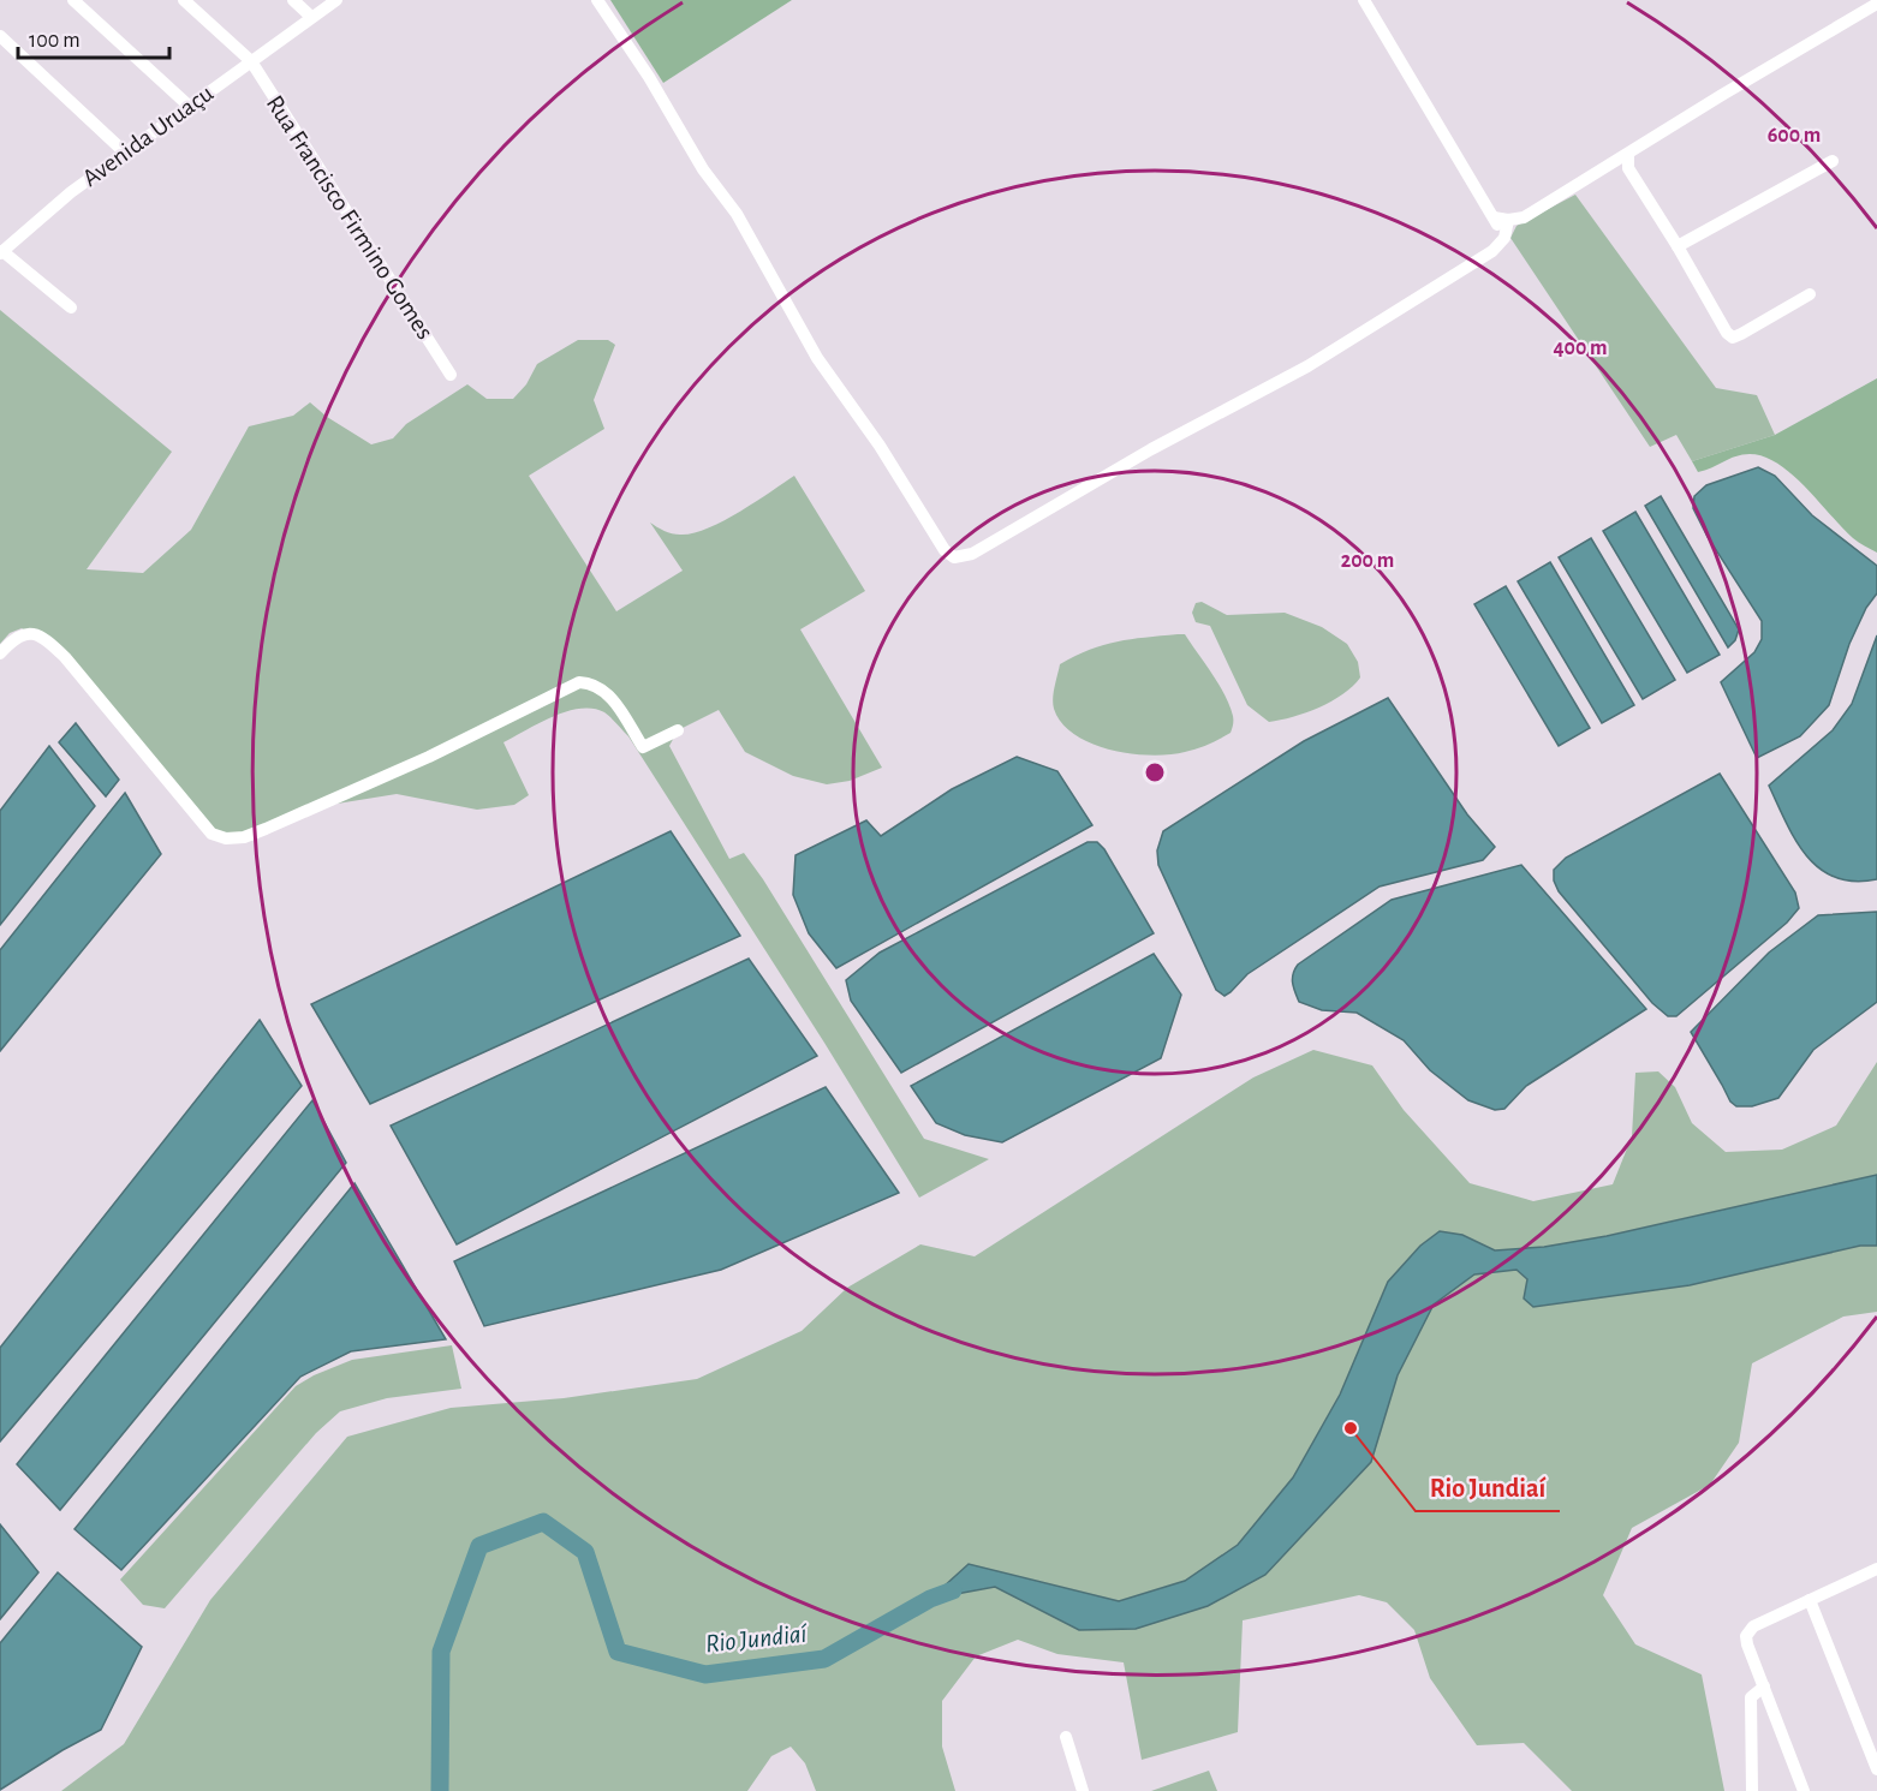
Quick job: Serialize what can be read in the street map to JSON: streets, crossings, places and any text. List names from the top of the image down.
{
  "streets": {
    "street": ["Avenida Uruaçu", "Rua Francisco Firmino Gomes"]
  },
  "crossings": [
    ["Avenida Uruaçu", "Rua Francisco Firmino Gomes"]
  ],
  "water": ["Rio Jundiaí"],
  "places": ["Rio Jundiaí"],
  "scale_bar": "100 m",
  "rings": ["600 m", "400 m", "200 m"]
}
